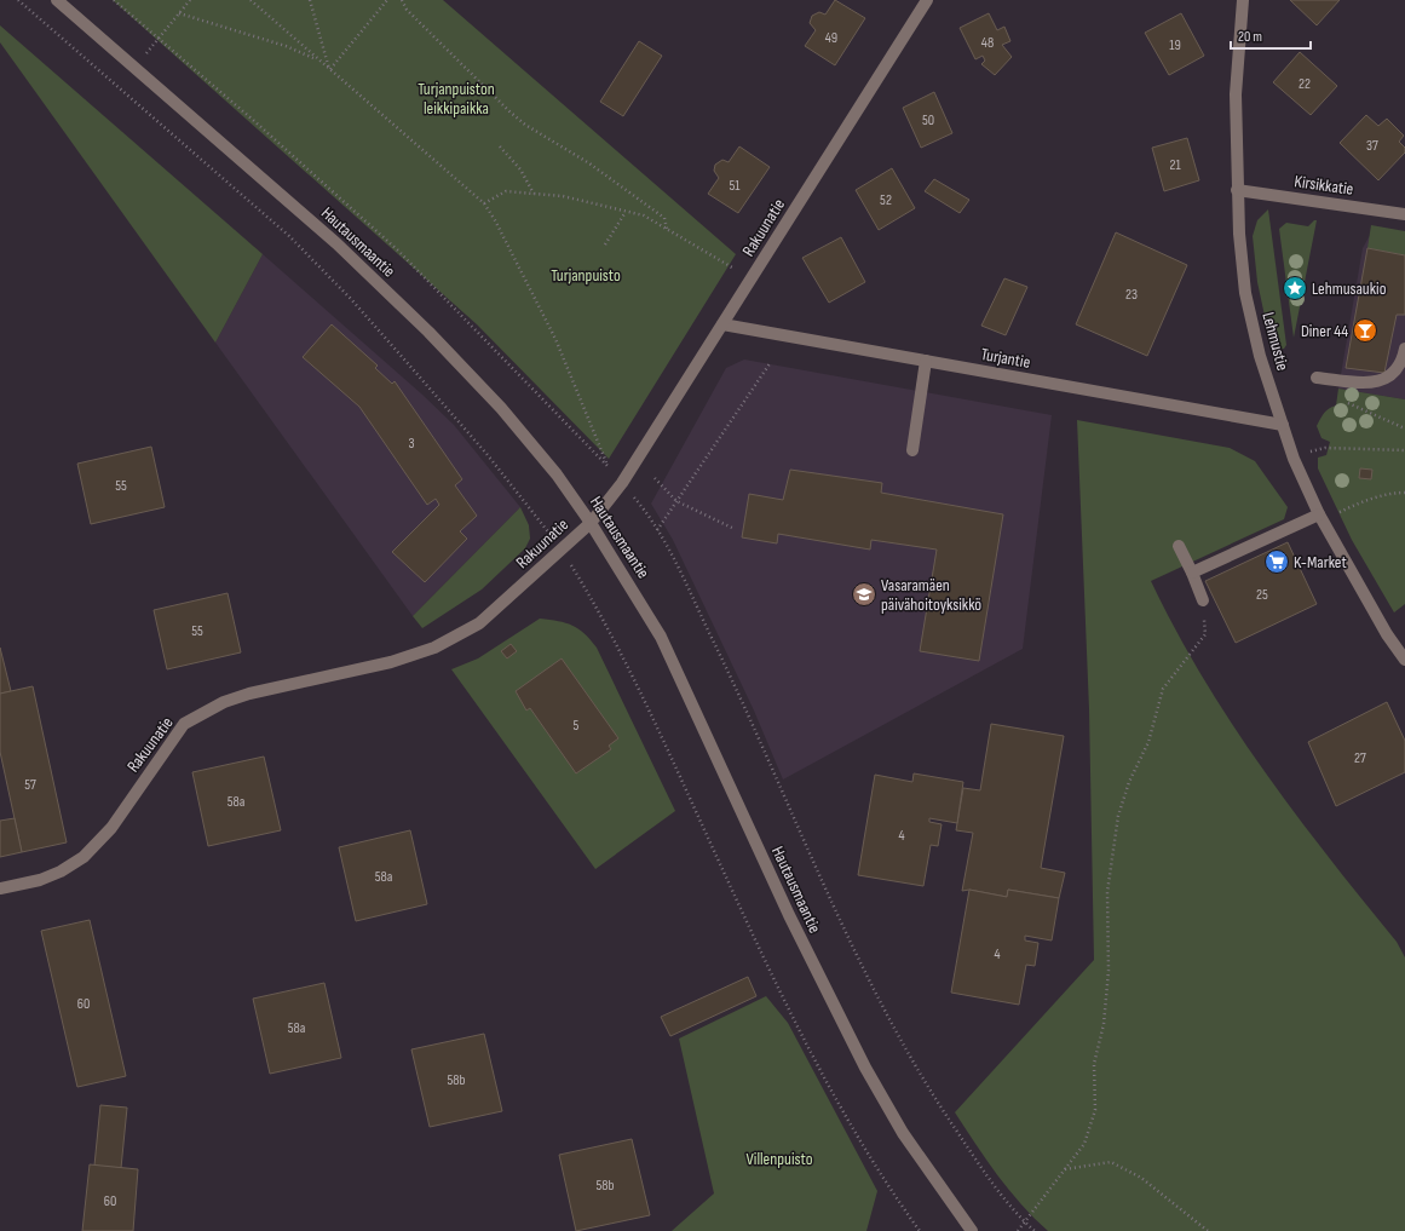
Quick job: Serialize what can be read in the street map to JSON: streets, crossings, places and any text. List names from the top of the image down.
{
  "streets": {
    "street": [
      "Kirsikkatie",
      "Rakuunatie",
      "Hautausmaantie",
      "Lehmustie",
      "Turjantie"
    ]
  },
  "crossings": [
    ["Kirsikkatie", "Lehmustie"],
    ["Rakuunatie", "Hautausmaantie"],
    ["Rakuunatie", "Turjantie"],
    ["Lehmustie", "Turjantie"]
  ],
  "parks": ["Turjanpuiston leikkipaikka", "Turjanpuisto", "Villenpuisto"],
  "places": {
    "place": ["Lehmusaukio"],
    "bar": ["Diner 44"],
    "supermarket": ["K-Market"],
    "school or university": ["Vasaramäen päivähoitoyksikkö"]
  },
  "house_numbers": [
    "49",
    "48",
    "19",
    "22",
    "50",
    "37",
    "21",
    "51",
    "52",
    "23",
    "3",
    "55",
    "25",
    "55",
    "5",
    "27",
    "57",
    "58a",
    "4",
    "58a",
    "4",
    "60",
    "58a",
    "58b",
    "58b",
    "60"
  ],
  "scale_bar": "20 m"
}
